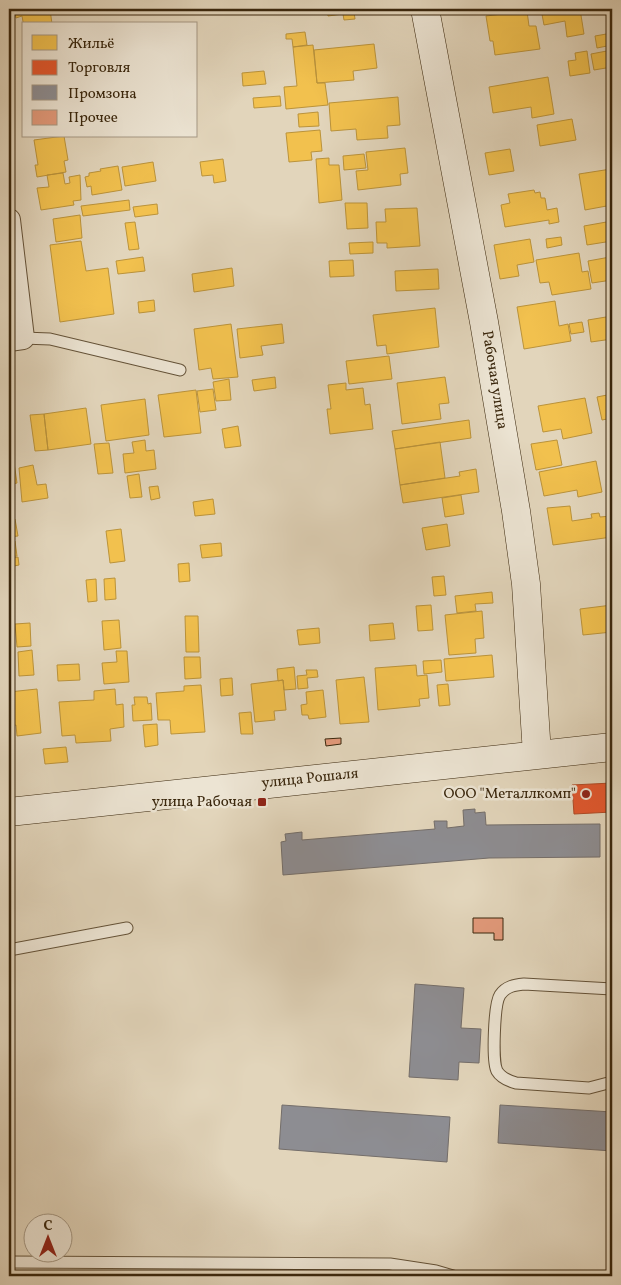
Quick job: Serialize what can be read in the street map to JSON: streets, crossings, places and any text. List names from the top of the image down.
{
  "streets": {
    "street": ["Рабочая улица", "улица Рошаля"]
  },
  "crossings": [
    ["Рабочая улица", "улица Рошаля"]
  ],
  "places": {
    "other": ["ООО \"Металлкомп\""],
    "transit": ["улица Рабочая"]
  },
  "legend": [
    "Жильё",
    "Торговля",
    "Промзона",
    "Прочее"
  ],
  "north": "top"
}
